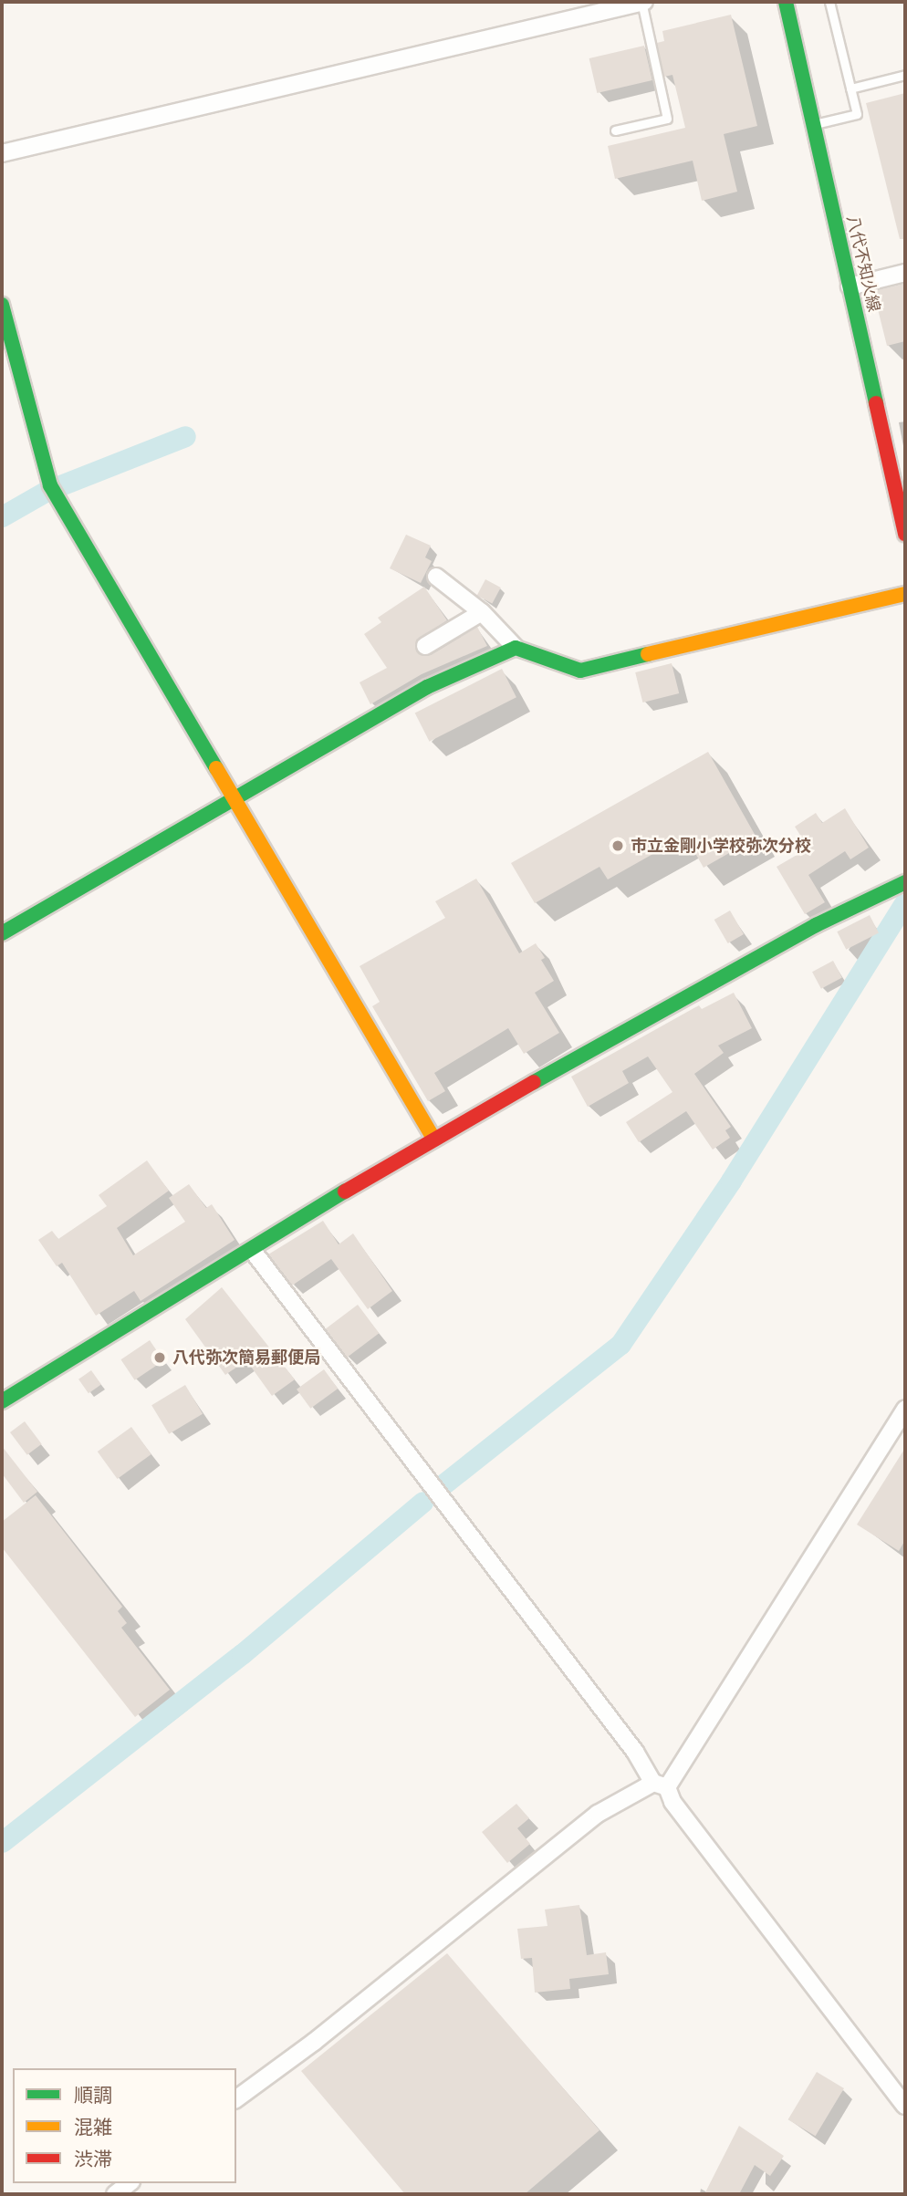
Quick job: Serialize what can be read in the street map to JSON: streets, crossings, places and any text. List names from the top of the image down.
{
  "streets": {
    "street": ["八代不知火線"]
  },
  "places": ["市立金剛小学校弥次分校", "八代弥次簡易郵便局"],
  "legend": ["順調", "混雑", "渋滞"]
}
